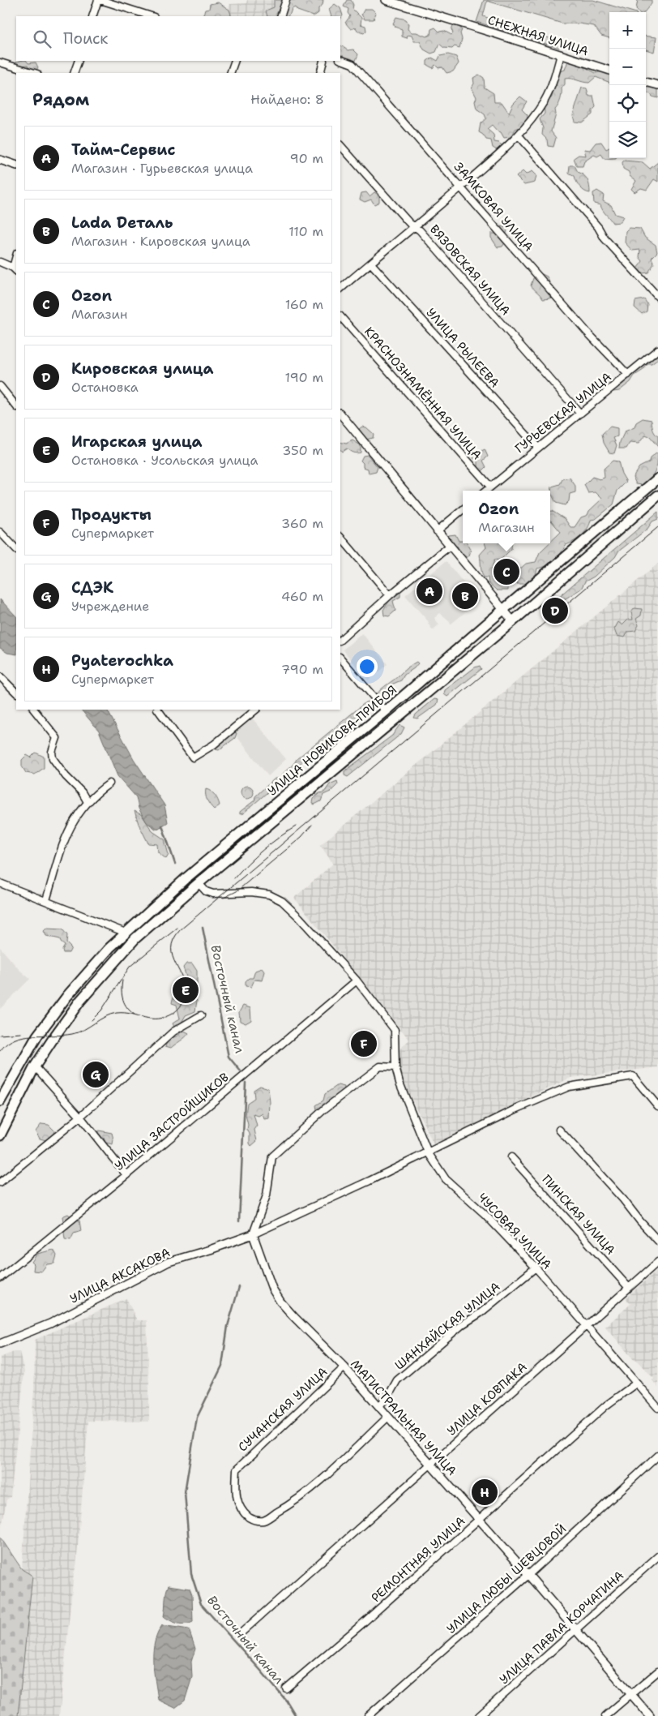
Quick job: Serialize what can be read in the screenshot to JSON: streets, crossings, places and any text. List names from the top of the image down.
{
  "streets": {
    "main road": ["УЛИЦА НОВИКОВА-ПРИБОЯ"],
    "street": [
      "СНЕЖНАЯ УЛИЦА",
      "ЗАМКОВАЯ УЛИЦА",
      "ВЯЗОВСКАЯ УЛИЦА",
      "УЛИЦА РЫЛЕЕВА",
      "КРАСНОЗНАМЁННАЯ УЛИЦА",
      "ГУРЬЕВСКАЯ УЛИЦА",
      "УЛИЦА ЗАСТРОЙЩИКОВ",
      "ПИНСКАЯ УЛИЦА",
      "ЧУСОВАЯ УЛИЦА",
      "УЛИЦА АКСАКОВА",
      "ШАНХАЙСКАЯ УЛИЦА",
      "УЛИЦА КОВПАКА",
      "СУЧАНСКАЯ УЛИЦА",
      "МАГИСТРАЛЬНАЯ УЛИЦА",
      "РЕМОНТНАЯ УЛИЦА",
      "УЛИЦА ЛЮБЫ ШЕВЦОВОЙ",
      "УЛИЦА ПАВЛА КОРЧАГИНА"
    ]
  },
  "crossings": [
    ["ЗАМКОВАЯ УЛИЦА", "ГУРЬЕВСКАЯ УЛИЦА"],
    ["ВЯЗОВСКАЯ УЛИЦА", "ГУРЬЕВСКАЯ УЛИЦА"],
    ["УЛИЦА РЫЛЕЕВА", "ГУРЬЕВСКАЯ УЛИЦА"],
    ["КРАСНОЗНАМЁННАЯ УЛИЦА", "ГУРЬЕВСКАЯ УЛИЦА"],
    ["УЛИЦА НОВИКОВА-ПРИБОЯ", "ЧУСОВАЯ УЛИЦА"],
    ["УЛИЦА ЗАСТРОЙЩИКОВ", "ЧУСОВАЯ УЛИЦА"],
    ["ПИНСКАЯ УЛИЦА", "УЛИЦА КОВПАКА"],
    ["ЧУСОВАЯ УЛИЦА", "ШАНХАЙСКАЯ УЛИЦА"],
    ["ЧУСОВАЯ УЛИЦА", "УЛИЦА КОВПАКА"],
    ["ЧУСОВАЯ УЛИЦА", "РЕМОНТНАЯ УЛИЦА"],
    ["УЛИЦА АКСАКОВА", "МАГИСТРАЛЬНАЯ УЛИЦА"],
    ["ШАНХАЙСКАЯ УЛИЦА", "МАГИСТРАЛЬНАЯ УЛИЦА"],
    ["УЛИЦА КОВПАКА", "МАГИСТРАЛЬНАЯ УЛИЦА"],
    ["СУЧАНСКАЯ УЛИЦА", "МАГИСТРАЛЬНАЯ УЛИЦА"],
    ["МАГИСТРАЛЬНАЯ УЛИЦА", "РЕМОНТНАЯ УЛИЦА"],
    ["МАГИСТРАЛЬНАЯ УЛИЦА", "УЛИЦА ЛЮБЫ ШЕВЦОВОЙ"],
    ["МАГИСТРАЛЬНАЯ УЛИЦА", "УЛИЦА ПАВЛА КОРЧАГИНА"]
  ],
  "water": ["Восточный канал"],
  "page": {
    "map_buttons": ["+", "−"],
    "search": "Поиск",
    "heading": ["Рядом", "Найдено: 8"],
    "list": [
      {
        "mark": "A",
        "name": "Тайм-Сервис",
        "note": "Магазин · Гурьевская улица",
        "value": "90 m"
      },
      {
        "mark": "B",
        "name": "Lada Dеталь",
        "note": "Магазин · Кировская улица",
        "value": "110 m"
      },
      {
        "mark": "C",
        "name": "Ozon",
        "note": "Магазин",
        "value": "160 m"
      },
      {
        "mark": "D",
        "name": "Кировская улица",
        "note": "Остановка",
        "value": "190 m"
      },
      {
        "mark": "E",
        "name": "Игарская улица",
        "note": "Остановка · Усольская улица",
        "value": "350 m"
      },
      {
        "mark": "F",
        "name": "Продукты",
        "note": "Супермаркет",
        "value": "360 m"
      },
      {
        "mark": "G",
        "name": "СДЭК",
        "note": "Учреждение",
        "value": "460 m"
      },
      {
        "mark": "H",
        "name": "Pyaterochka",
        "note": "Супермаркет",
        "value": "790 m"
      }
    ],
    "popup": ["Ozon", "Магазин"],
    "pins": [
      "C",
      "A",
      "B",
      "D",
      "E",
      "F",
      "G",
      "H"
    ]
  }
}
